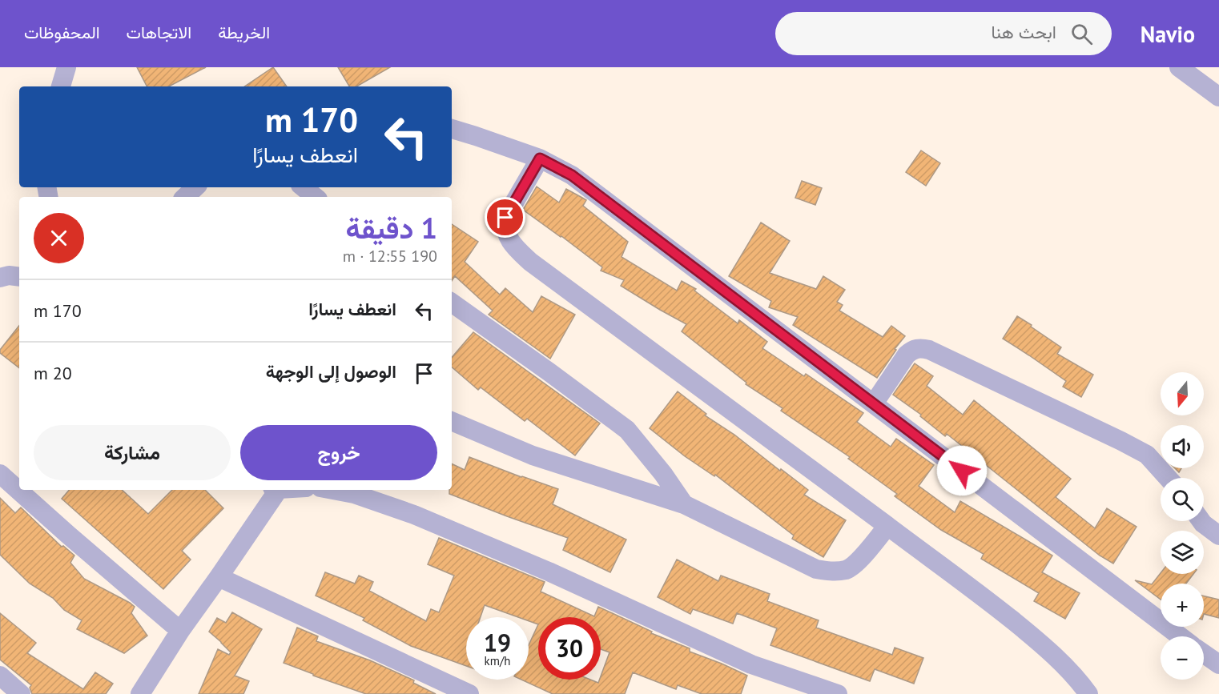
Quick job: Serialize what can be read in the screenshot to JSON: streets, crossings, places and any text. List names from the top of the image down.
{
  "north": "bottom",
  "page": {
    "header": "Navio",
    "search": "ابحث هنا",
    "nav": ["الخريطة", "الاتجاهات", "المحفوظات"],
    "turn": ["170 m", "انعطف يسارًا"],
    "heading": ["1 دقيقة", "190 m · 12:55"],
    "list": [
      {
        "name": "انعطف يسارًا",
        "value": "170 m"
      },
      {
        "name": "الوصول إلى الوجهة",
        "value": "20 m"
      }
    ],
    "map_buttons": ["+", "−"],
    "buttons": ["خروج", "مشاركة"],
    "speed": "19 km/h",
    "limit": "30"
  }
}
